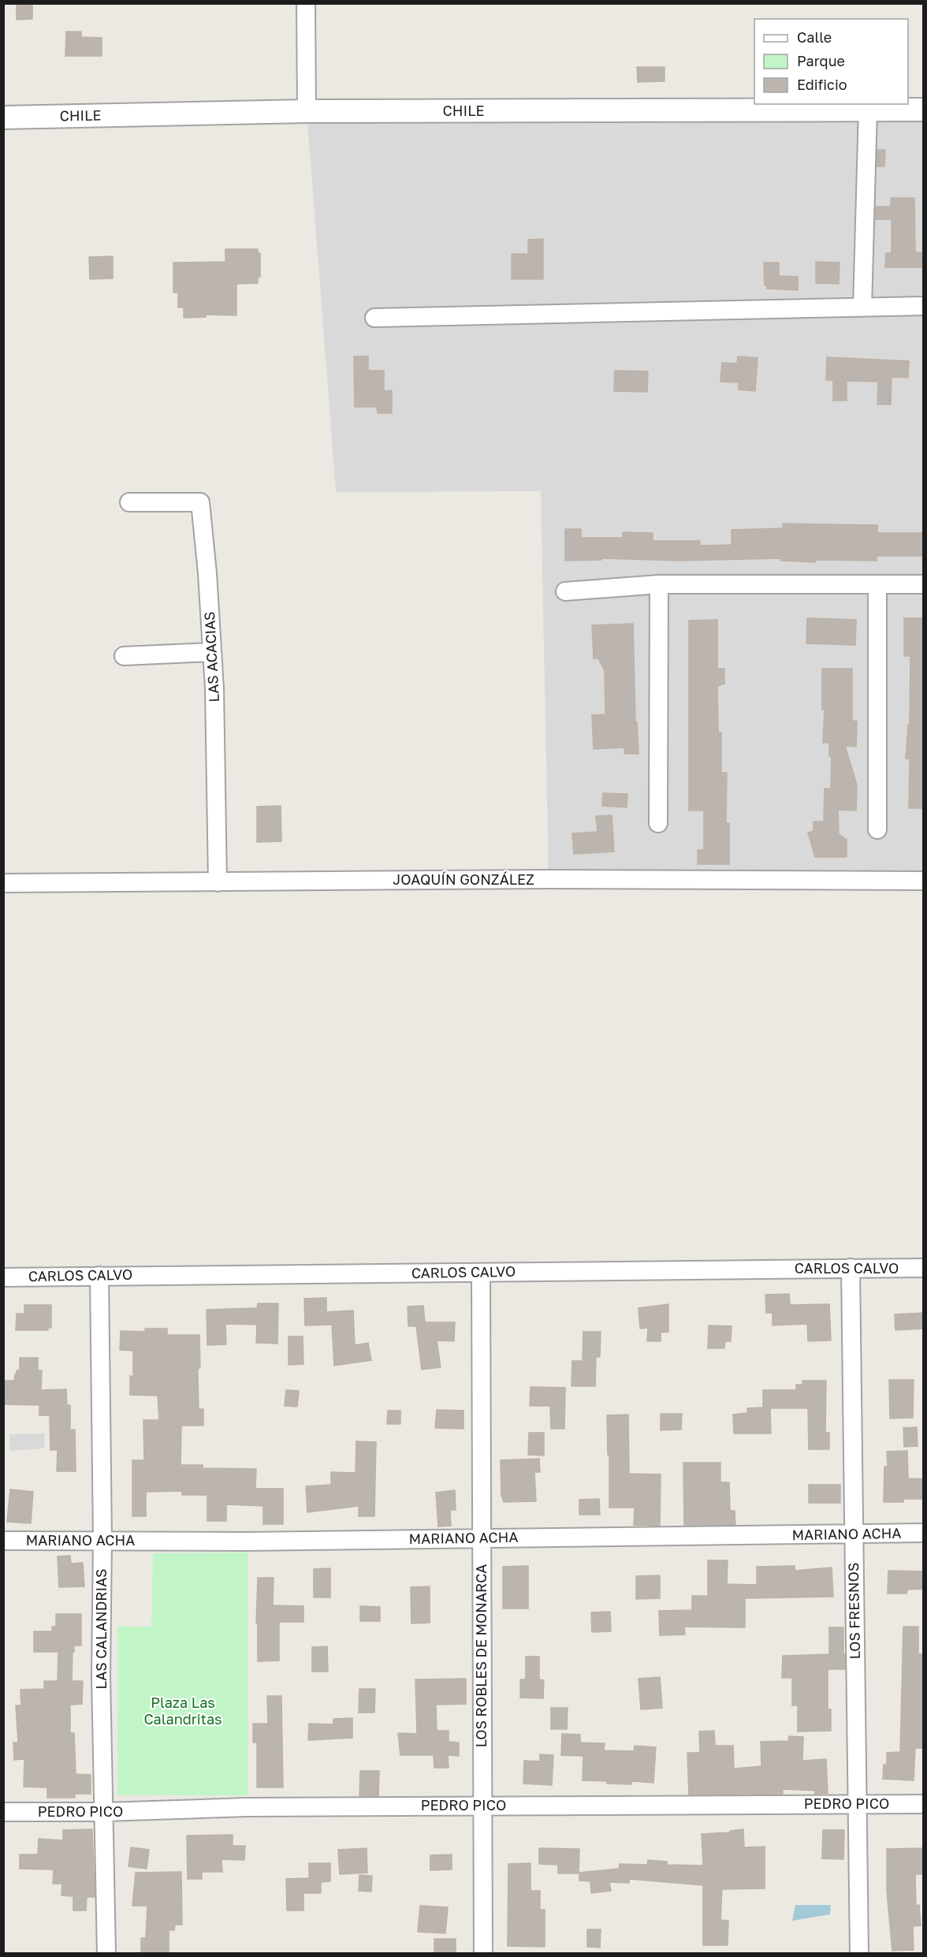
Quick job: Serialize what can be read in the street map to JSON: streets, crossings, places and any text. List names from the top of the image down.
{
  "streets": {
    "street": [
      "CHILE",
      "LAS ACACIAS",
      "JOAQUÍN GONZÁLEZ",
      "CARLOS CALVO",
      "MARIANO ACHA",
      "LOS FRESNOS",
      "LAS CALANDRIAS",
      "LOS ROBLES DE MONARCA",
      "PEDRO PICO"
    ]
  },
  "crossings": [
    ["LAS ACACIAS", "JOAQUÍN GONZÁLEZ"],
    ["CARLOS CALVO", "LOS FRESNOS"],
    ["CARLOS CALVO", "LAS CALANDRIAS"],
    ["CARLOS CALVO", "LOS ROBLES DE MONARCA"],
    ["MARIANO ACHA", "LOS FRESNOS"],
    ["MARIANO ACHA", "LAS CALANDRIAS"],
    ["MARIANO ACHA", "LOS ROBLES DE MONARCA"],
    ["LOS FRESNOS", "PEDRO PICO"],
    ["LAS CALANDRIAS", "PEDRO PICO"],
    ["LOS ROBLES DE MONARCA", "PEDRO PICO"]
  ],
  "parks": ["Plaza Las Calandritas"],
  "legend": ["Calle", "Parque", "Edificio"]
}
